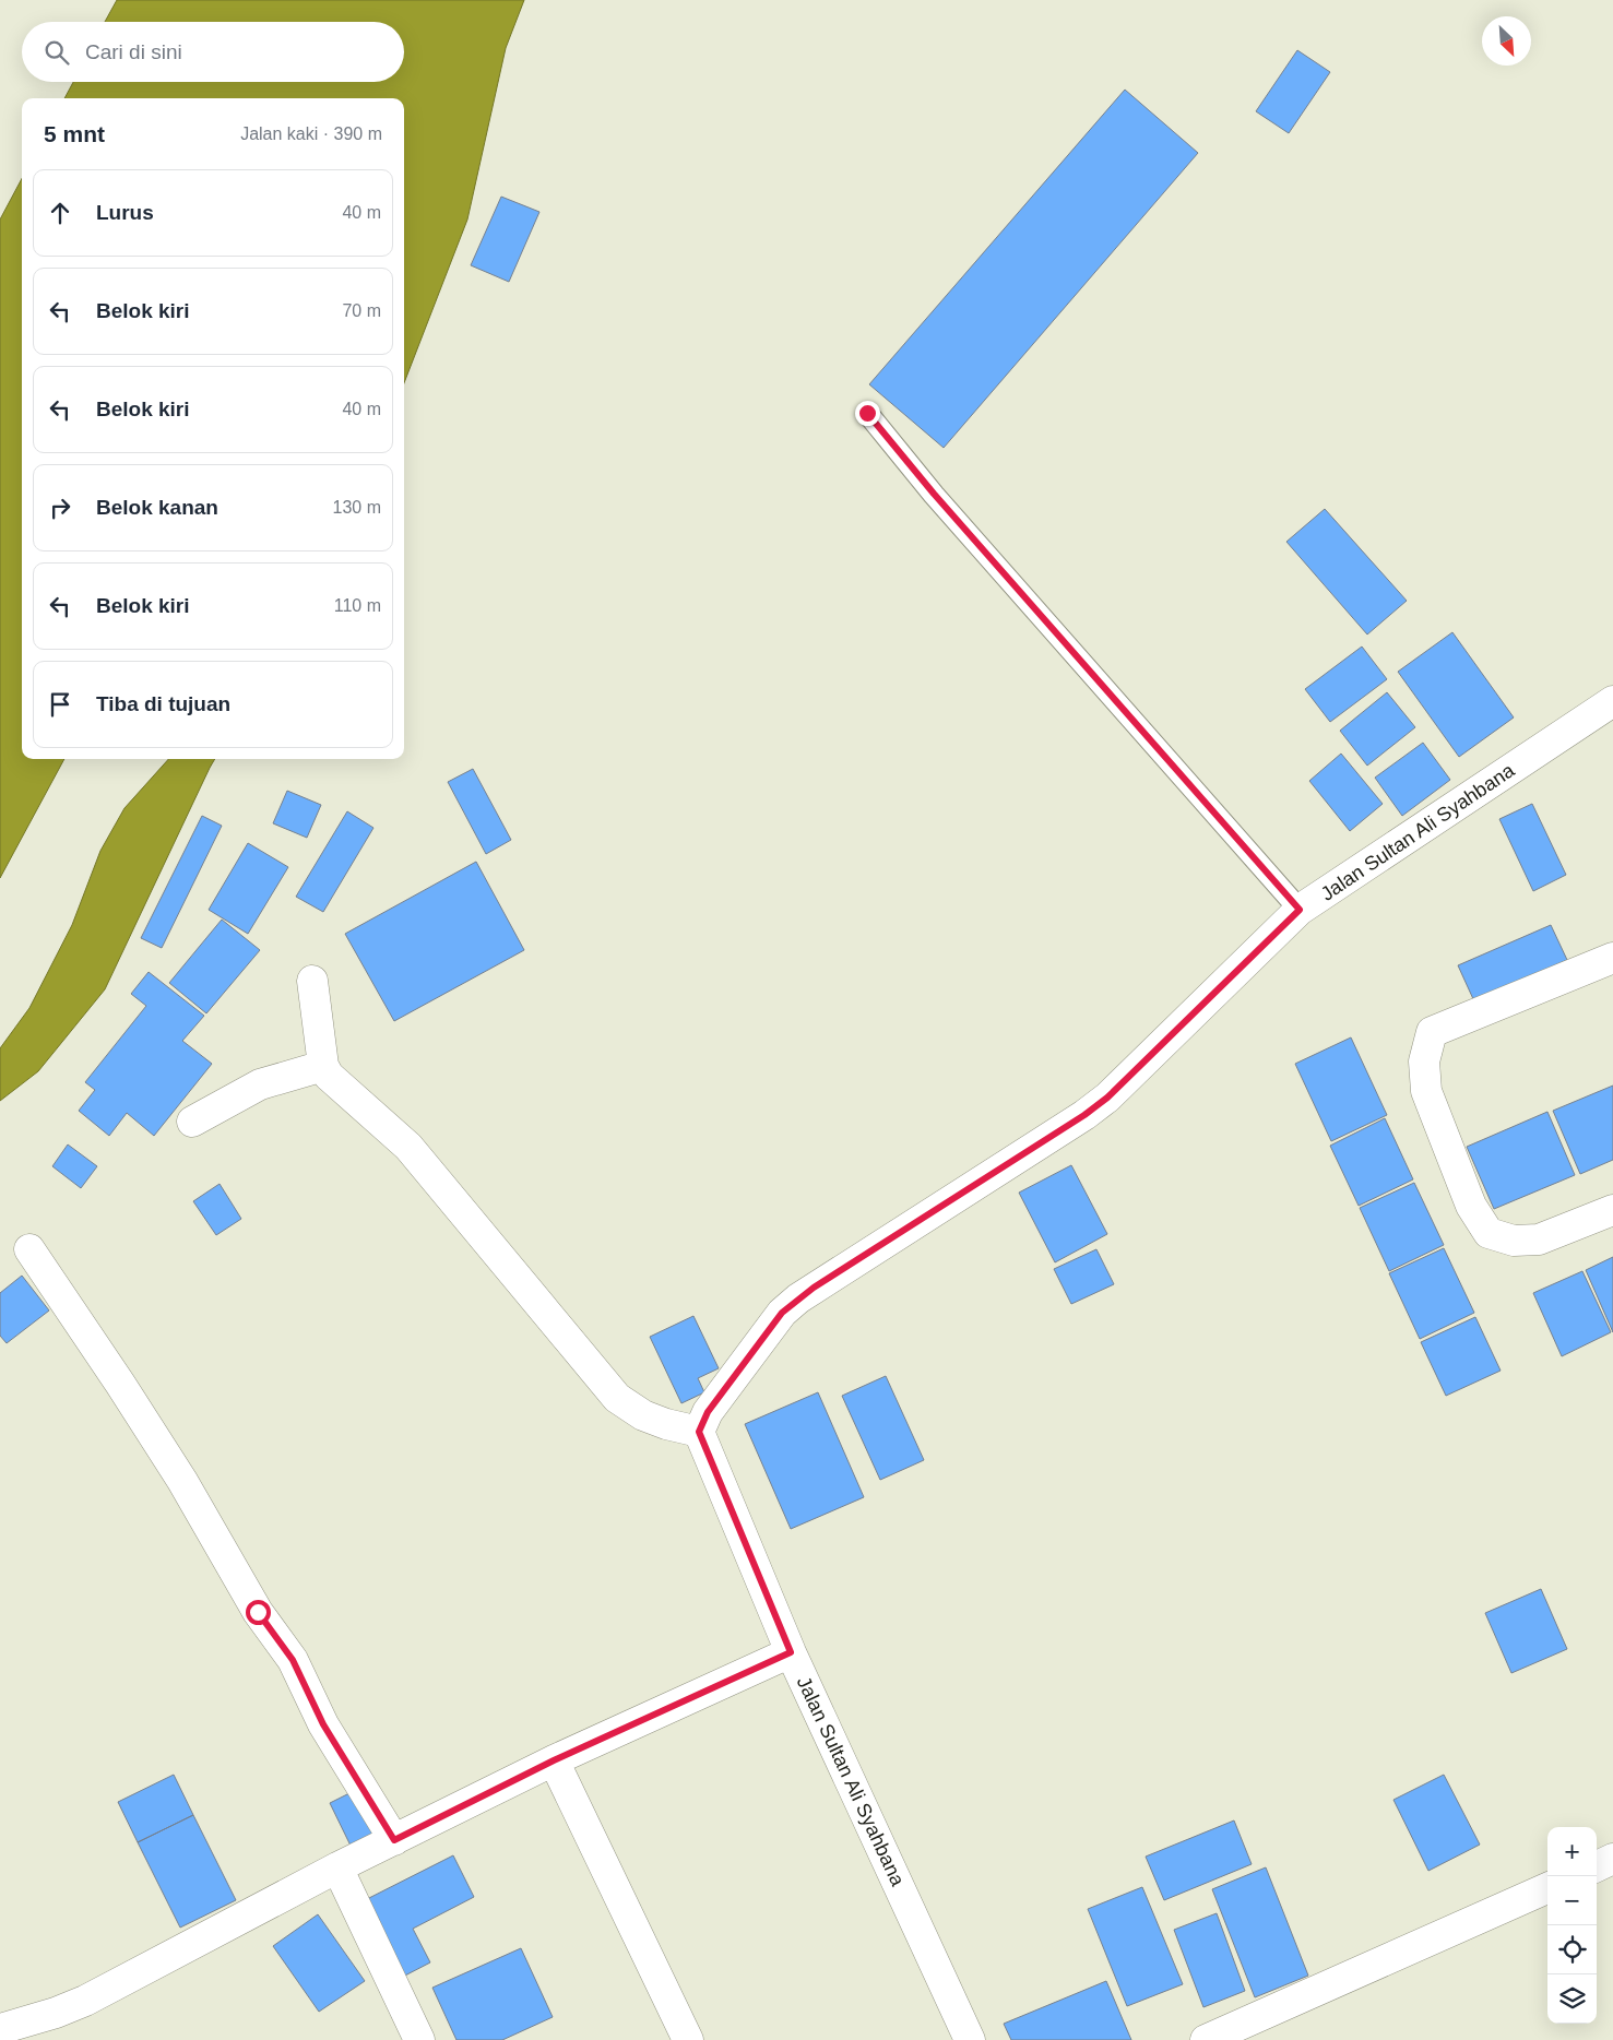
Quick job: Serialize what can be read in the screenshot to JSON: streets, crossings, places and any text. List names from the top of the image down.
{
  "streets": {
    "street": ["Jalan Sultan Ali Syahbana"]
  },
  "north": "bottom right",
  "page": {
    "search": "Cari di sini",
    "heading": ["5 mnt", "Jalan kaki · 390 m"],
    "list": [
      ["Lurus", "40 m"],
      ["Belok kiri", "70 m"],
      ["Belok kiri", "40 m"],
      ["Belok kanan", "130 m"],
      ["Belok kiri", "110 m"],
      "Tiba di tujuan"
    ],
    "map_buttons": ["+", "−"]
  }
}
